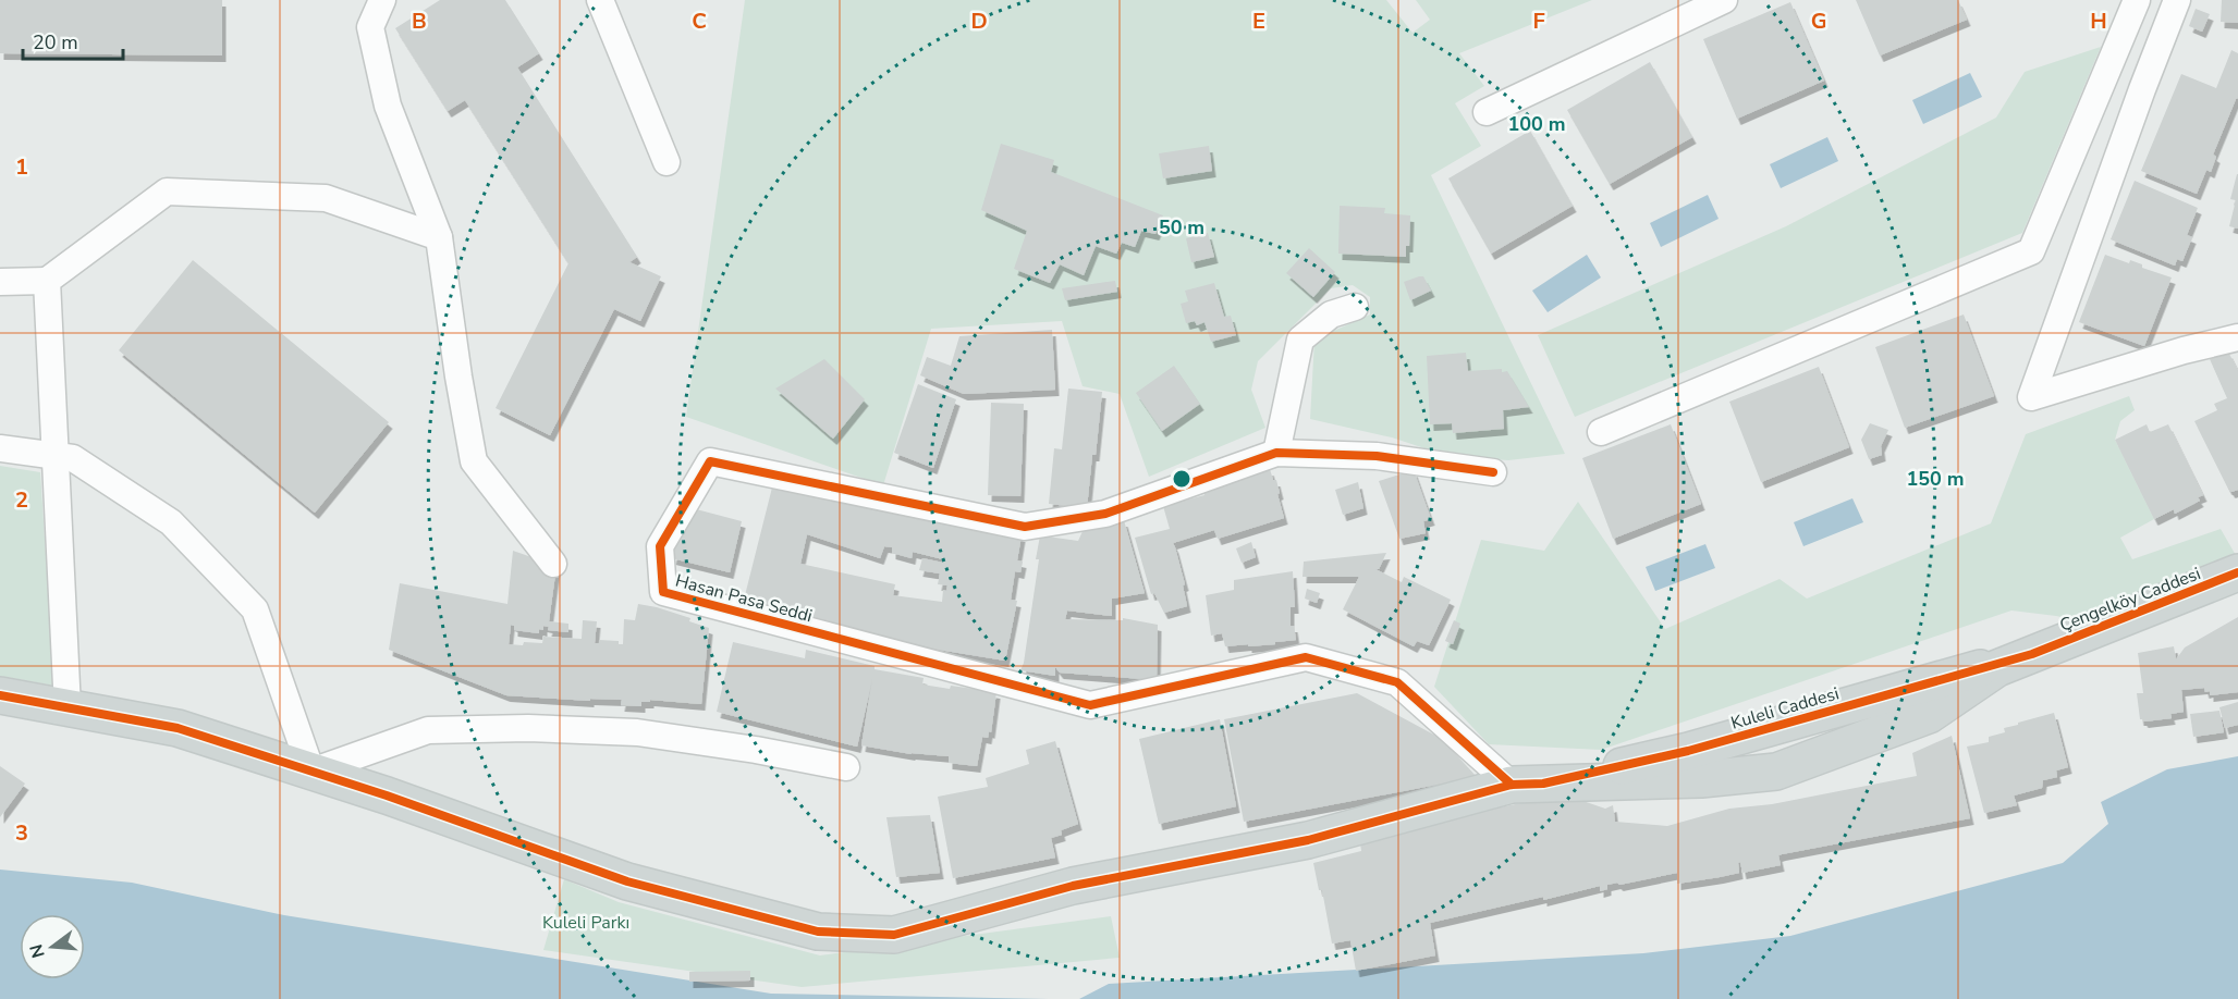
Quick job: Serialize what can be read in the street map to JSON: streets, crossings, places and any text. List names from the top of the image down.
{
  "streets": {
    "main road": ["Çengelköy Caddesi", "Kuleli Caddesi"],
    "street": ["Hasan Pasa Seddi"]
  },
  "crossings": [
    ["Hasan Pasa Seddi", "Kuleli Caddesi"],
    ["Çengelköy Caddesi", "Kuleli Caddesi"]
  ],
  "parks": ["Kuleli Parkı"],
  "scale_bar": "20 m",
  "north": "left",
  "grid": {
    "columns": [
      "B",
      "C",
      "D",
      "E",
      "F",
      "G",
      "H"
    ],
    "rows": ["1", "2", "3"]
  },
  "rings": ["100 m", "50 m", "150 m"]
}
